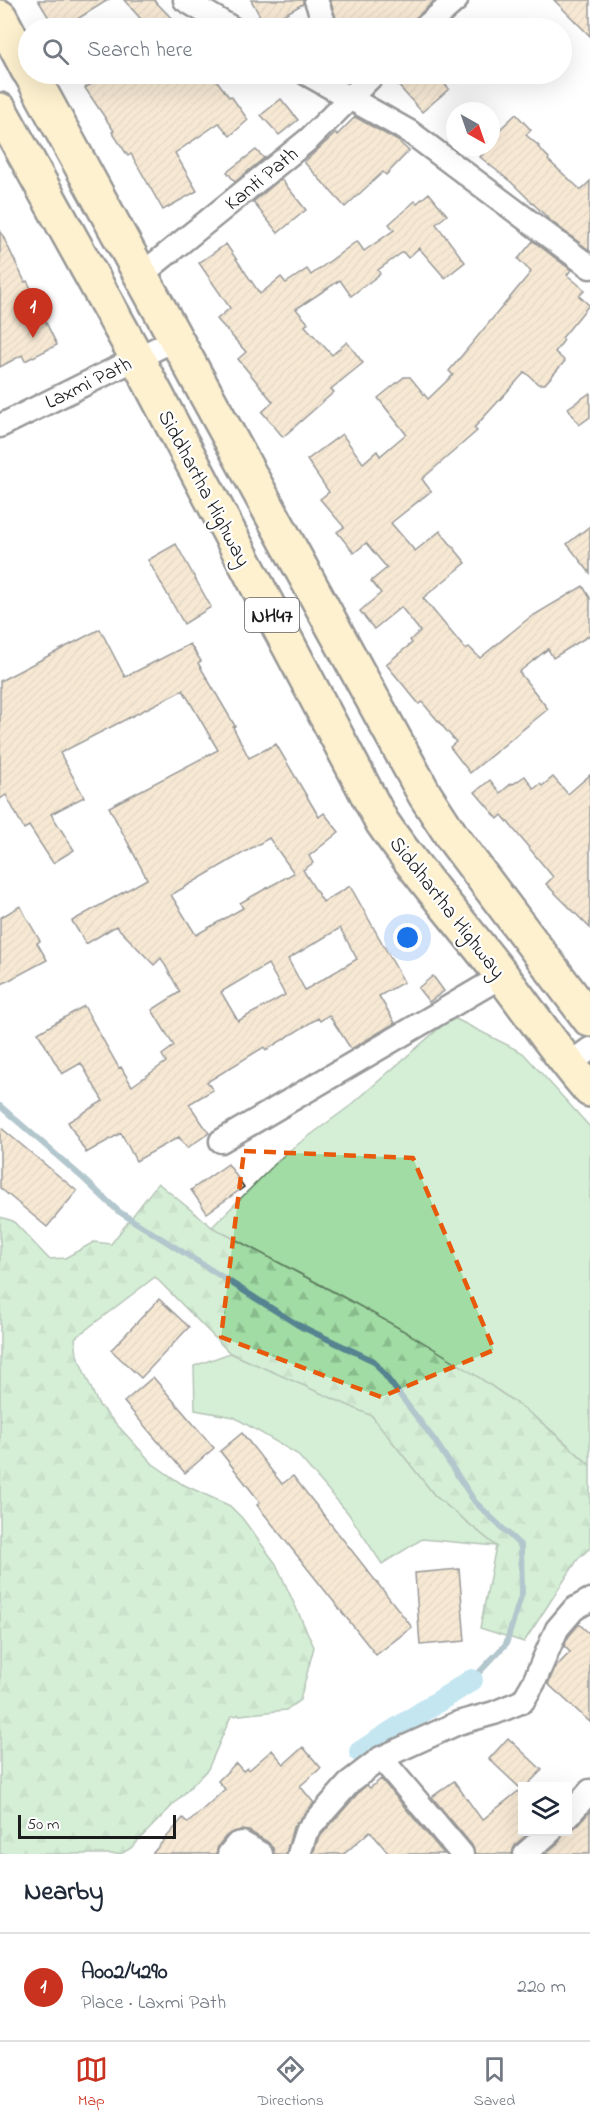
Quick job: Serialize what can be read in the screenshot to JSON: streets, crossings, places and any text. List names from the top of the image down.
{
  "streets": {
    "highway": ["Siddhartha Highway", "NH47"],
    "street": ["Kanti Path", "Laxmi Path"]
  },
  "crossings": [
    ["Kanti Path", "NH47"],
    ["Laxmi Path", "Siddhartha Highway"],
    ["Laxmi Path", "NH47"]
  ],
  "scale_bar": "50 m",
  "north": "bottom right",
  "page": {
    "search": "Search here",
    "pins": "1",
    "scale": "50 m",
    "heading": "Nearby",
    "list": [
      {
        "mark": "1",
        "name": "A002/4290",
        "note": "Place · Laxmi Path",
        "value": "220 m"
      }
    ],
    "nav": ["Map", "Directions", "Saved"]
  }
}
